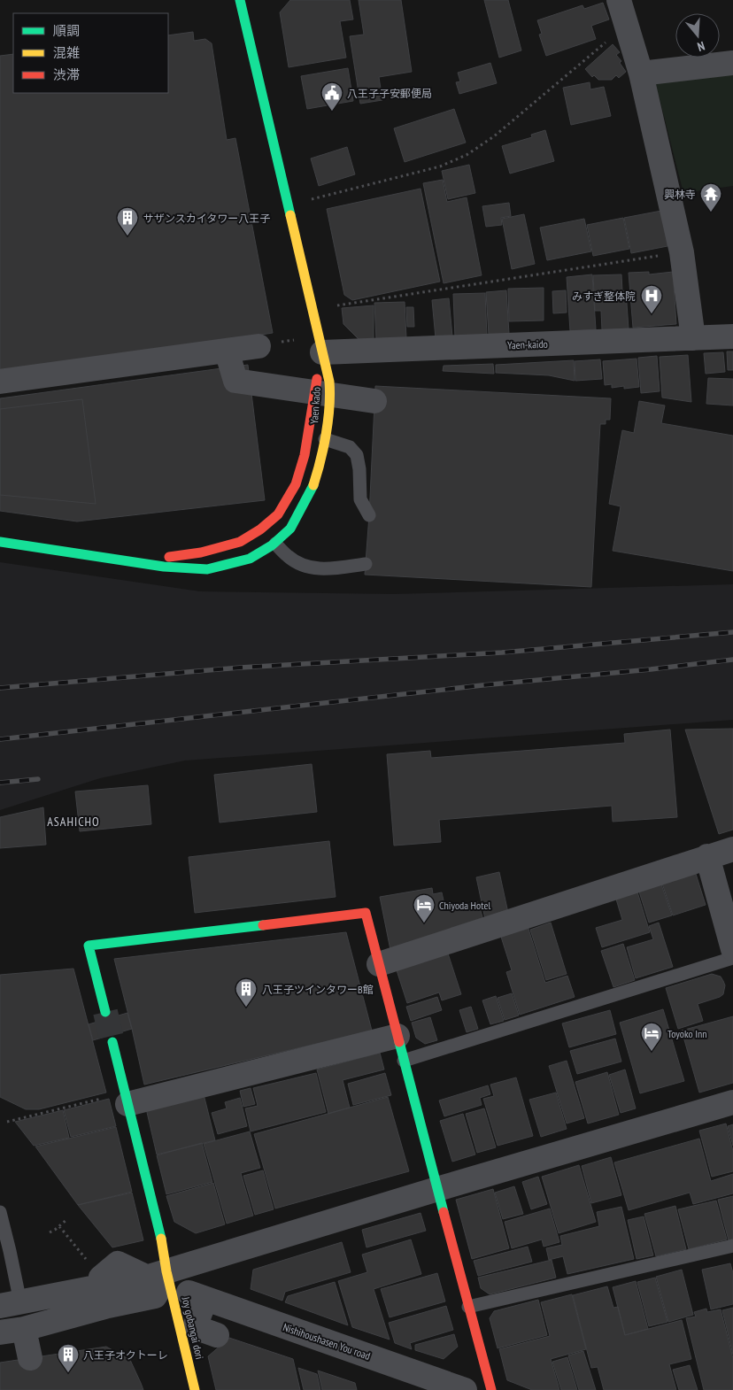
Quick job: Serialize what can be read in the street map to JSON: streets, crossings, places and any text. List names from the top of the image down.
{
  "streets": {
    "street": [
      "Yaen-kaido",
      "Yaen kado",
      "Joy gobangai dori",
      "Nishihoushasen You road"
    ]
  },
  "crossings": [
    ["Yaen-kaido", "Yaen kado"],
    ["Joy gobangai dori", "Nishihoushasen You road"]
  ],
  "districts": ["ASAHICHO"],
  "places": {
    "public building": ["八王子子安郵便局"],
    "temple": ["興林寺"],
    "building": ["サザンスカイタワー八王子", "八王子ツインタワーB館", "八王子オクトーレ"],
    "hospital": ["みすぎ整体院"],
    "hotel": ["Chiyoda Hotel", "Toyoko Inn"]
  },
  "legend": ["順調", "混雑", "渋滞"],
  "north": "bottom"
}
